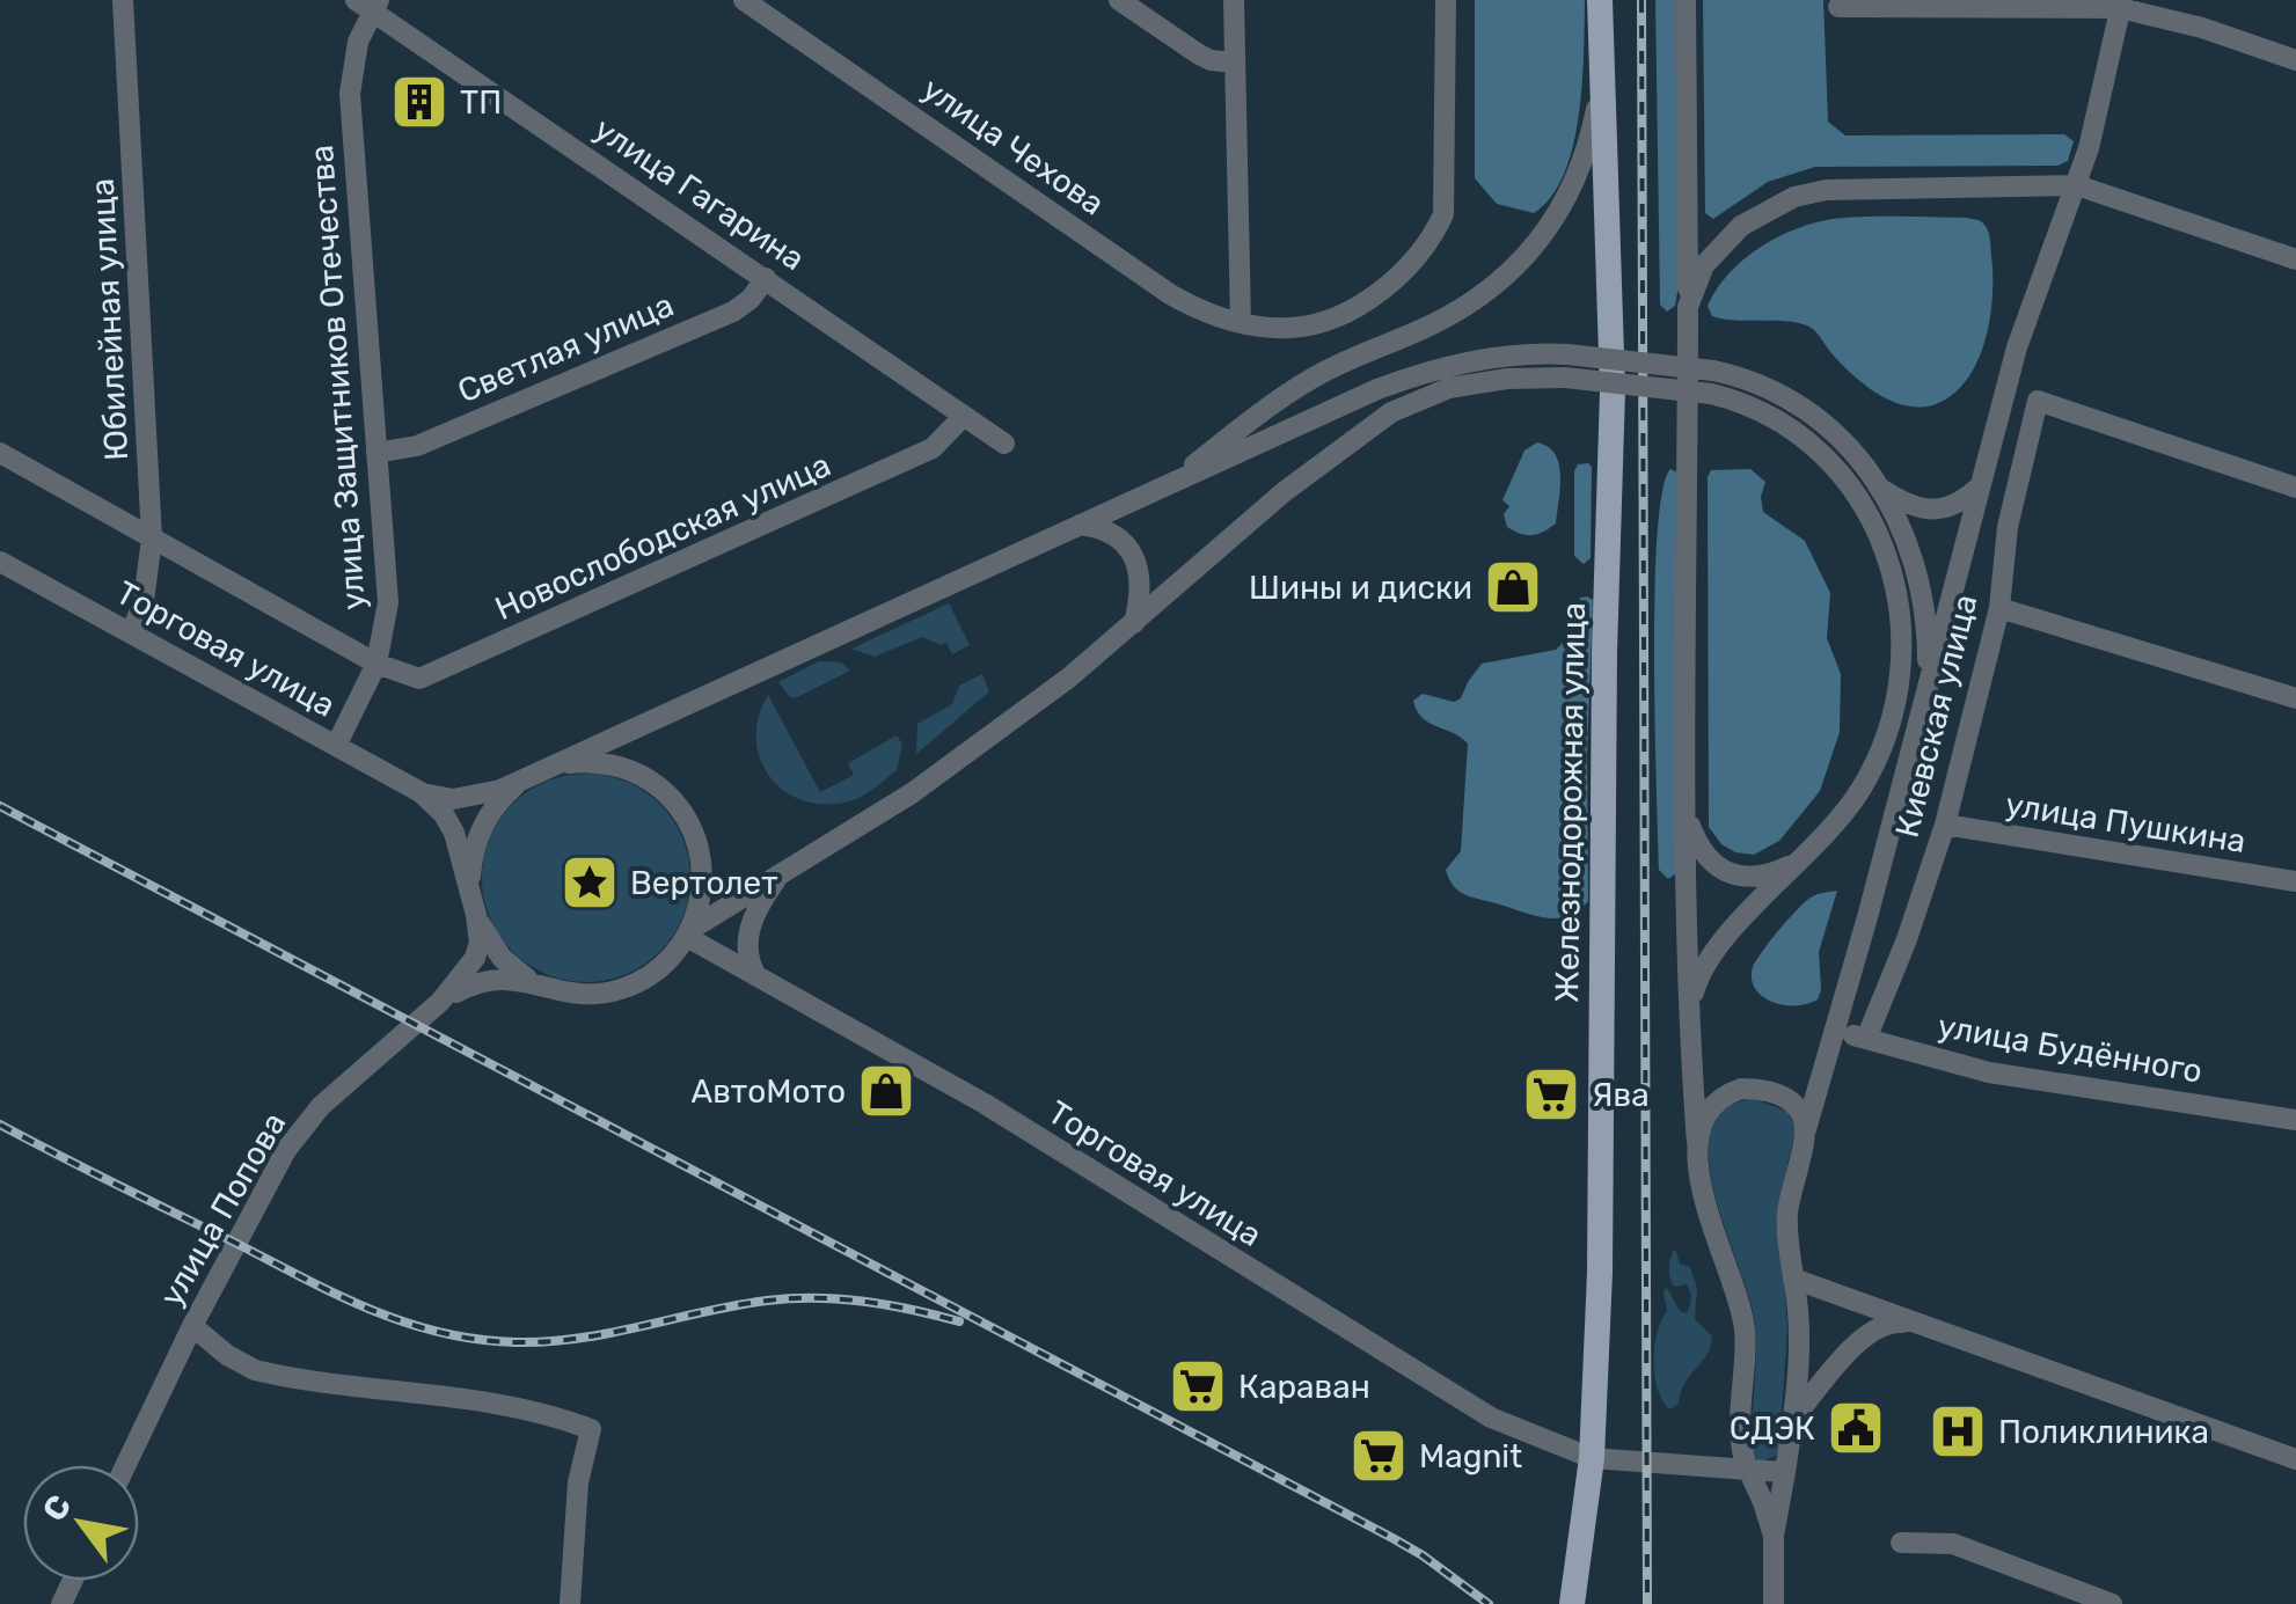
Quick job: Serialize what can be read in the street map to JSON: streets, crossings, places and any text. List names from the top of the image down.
{
  "streets": {
    "main road": ["Железнодорожная улица"],
    "street": [
      "улица Чехова",
      "улица Гагарина",
      "Юбилейная улица",
      "Светлая улица",
      "улица Защитников Отечества",
      "Новослободская улица",
      "Торговая улица",
      "Киевская улица",
      "улица Пушкина",
      "улица Будённого",
      "улица Попова"
    ]
  },
  "crossings": [
    ["улица Гагарина", "Светлая улица"],
    ["улица Гагарина", "улица Защитников Отечества"],
    ["улица Гагарина", "Новослободская улица"],
    ["Юбилейная улица", "Новослободская улица"],
    ["Юбилейная улица", "Торговая улица"],
    ["Светлая улица", "улица Защитников Отечества"],
    ["улица Защитников Отечества", "Новослободская улица"],
    ["улица Защитников Отечества", "Торговая улица"],
    ["Торговая улица", "Железнодорожная улица"],
    ["Киевская улица", "улица Пушкина"],
    ["Киевская улица", "улица Будённого"]
  ],
  "places": {
    "building": ["ТП"],
    "shop": ["Шины и диски", "АвтоМото"],
    "place": ["Вертолет"],
    "supermarket": ["Ява", "Караван", "Magnit"],
    "public building": ["СДЭК"],
    "hospital": ["Поликлиника"]
  },
  "north": "top left"
}
